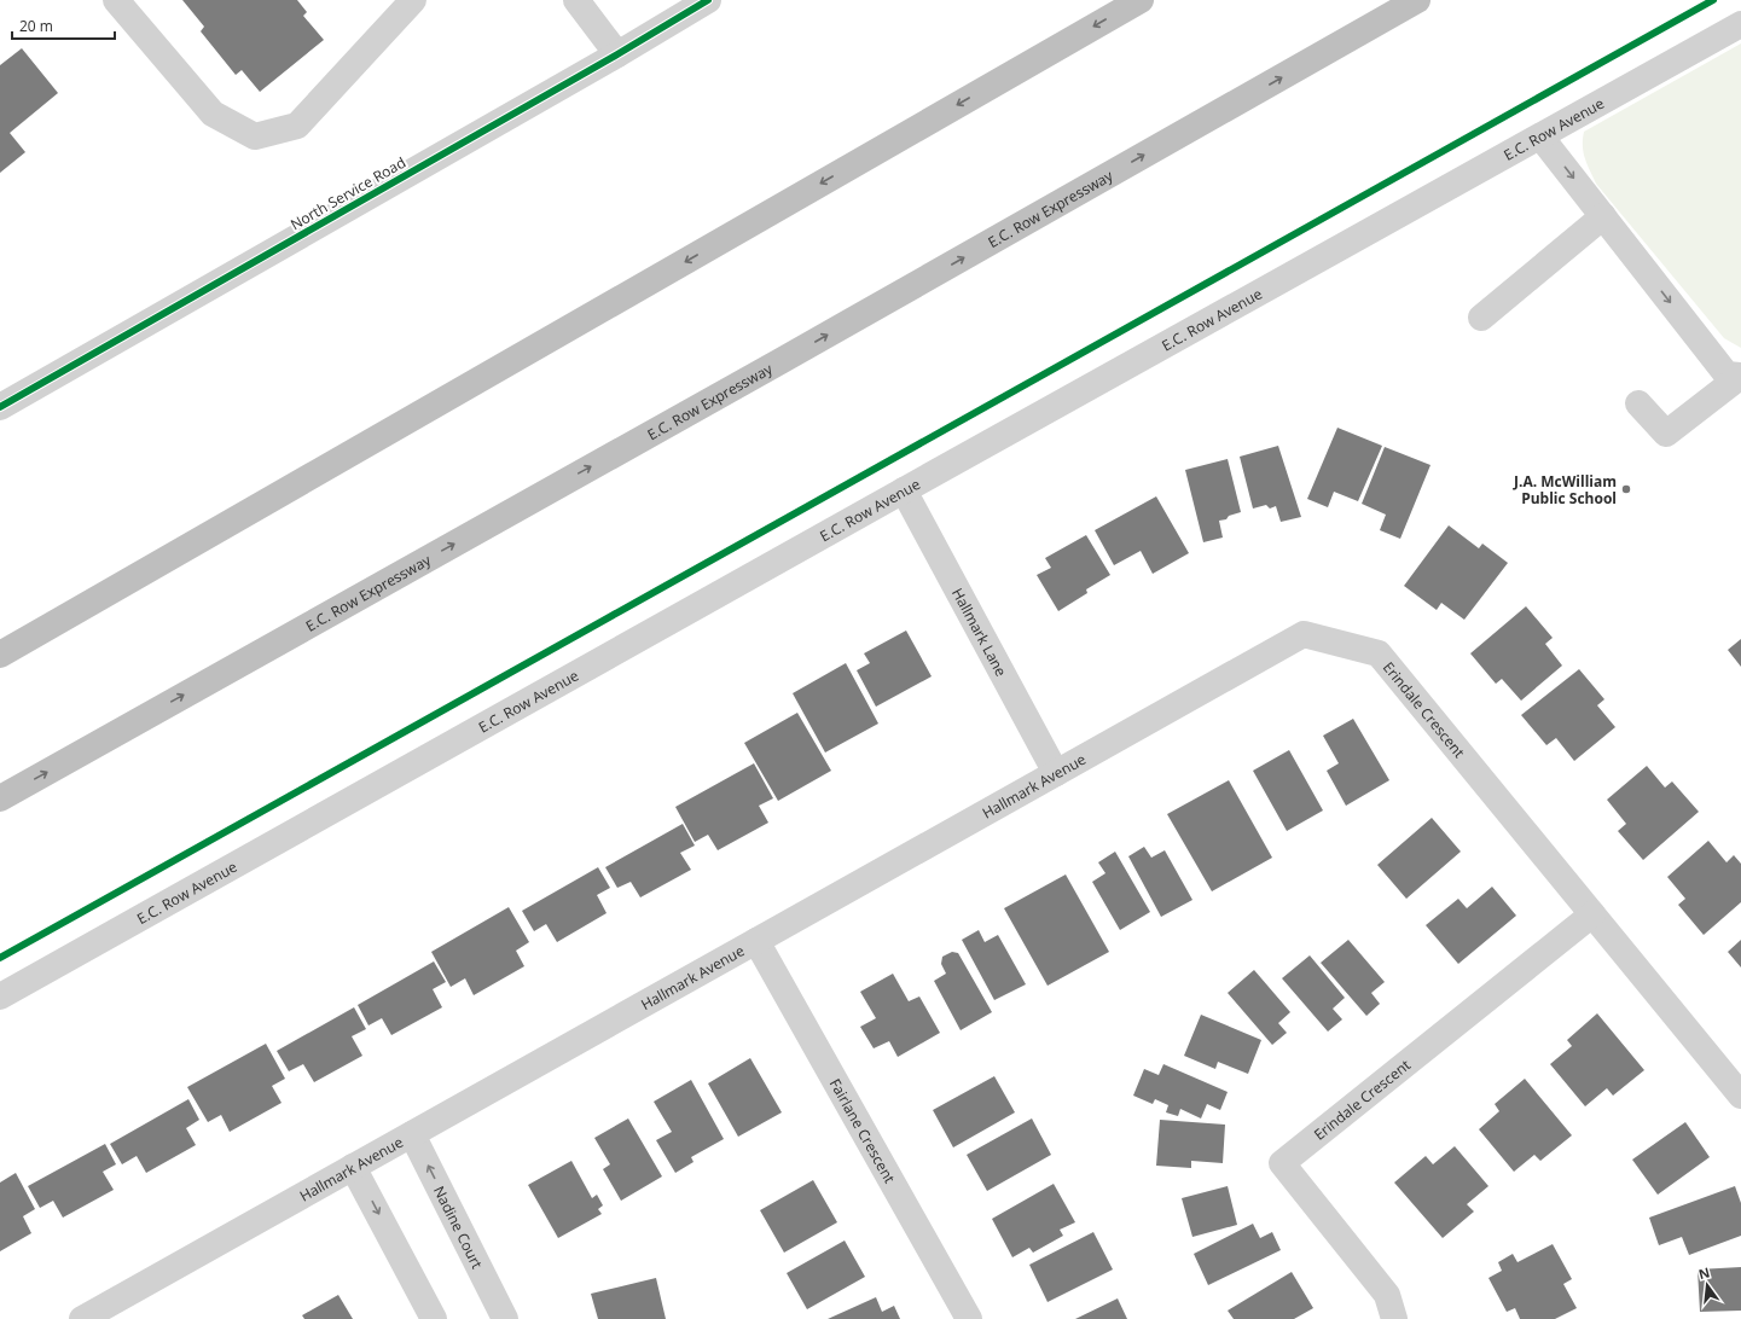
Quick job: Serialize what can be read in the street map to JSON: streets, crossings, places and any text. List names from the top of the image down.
{
  "streets": {
    "highway": ["E.C. Row Expressway"],
    "street": [
      "E.C. Row Avenue",
      "North Service Road",
      "Hallmark Lane",
      "Erindale Crescent",
      "Hallmark Avenue",
      "Fairlane Crescent",
      "Nadine Court"
    ]
  },
  "crossings": [
    ["E.C. Row Avenue", "Hallmark Lane"],
    ["Hallmark Lane", "Hallmark Avenue"],
    ["Erindale Crescent", "Hallmark Avenue"],
    ["Hallmark Avenue", "Fairlane Crescent"],
    ["Hallmark Avenue", "Nadine Court"]
  ],
  "places": ["J.A. McWilliam Public School"],
  "scale_bar": "20 m",
  "north": "top"
}
